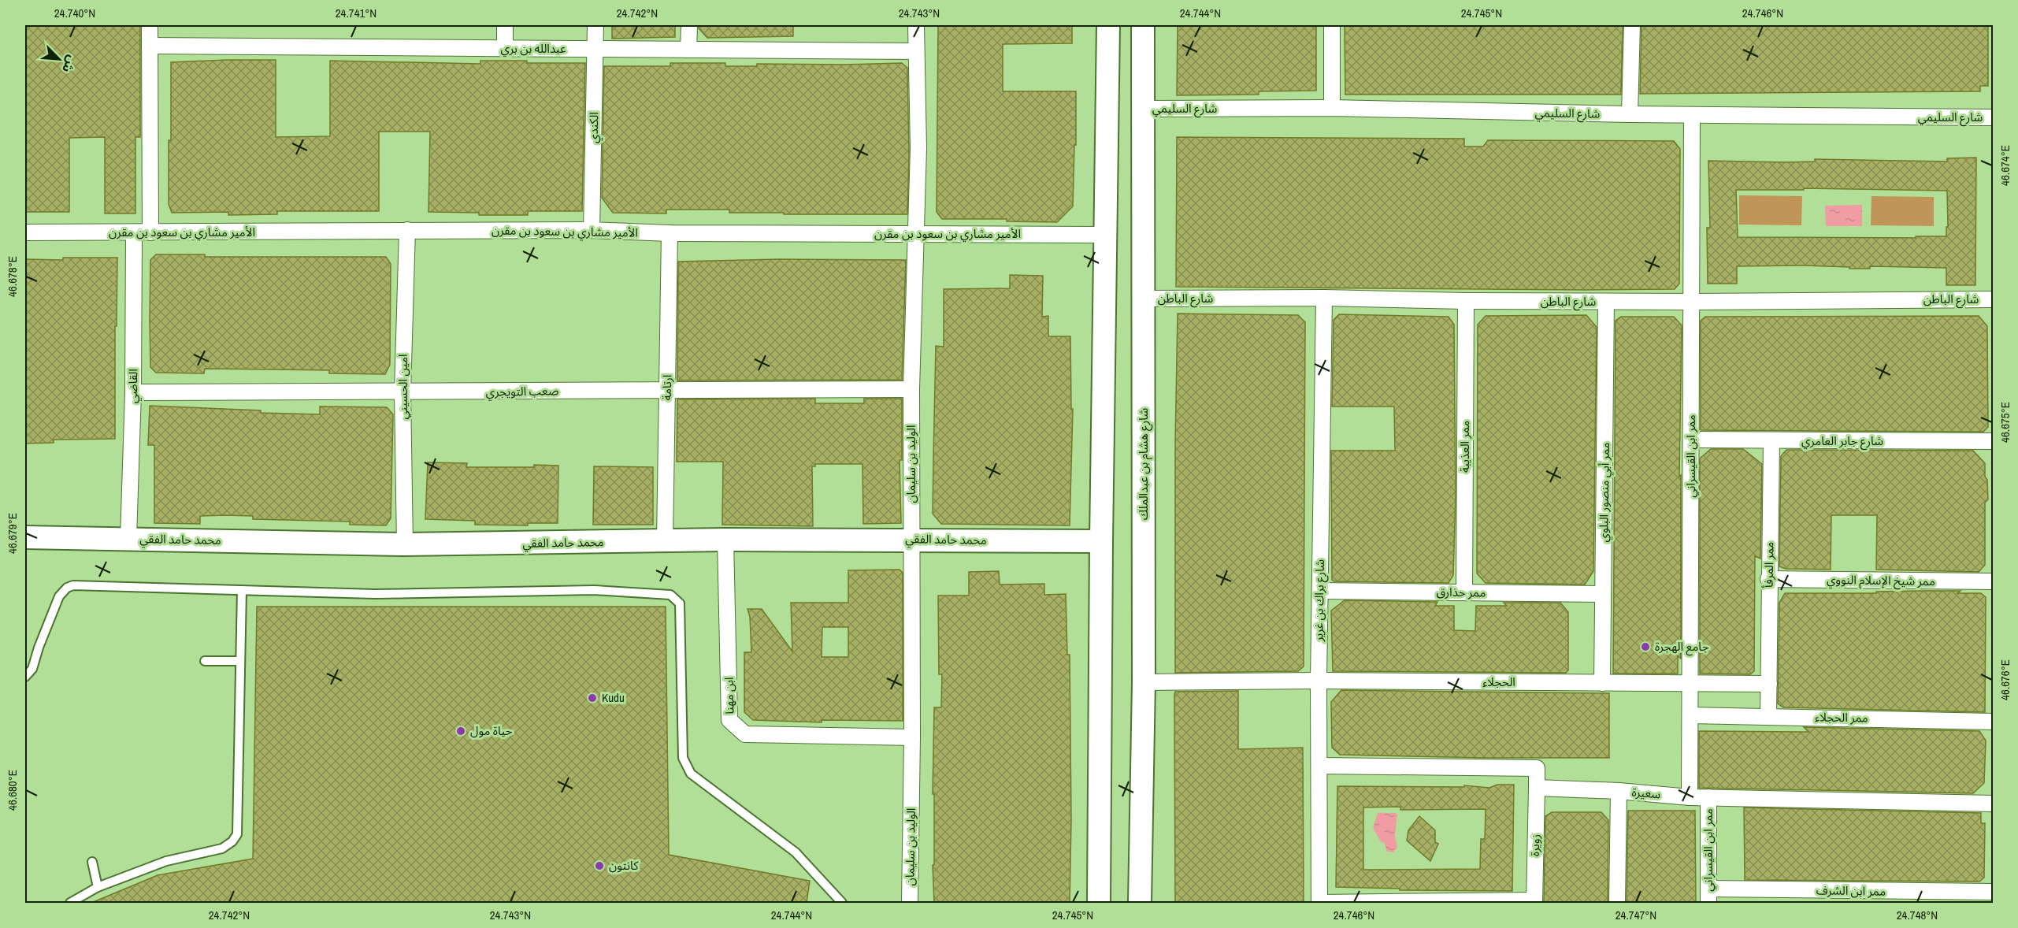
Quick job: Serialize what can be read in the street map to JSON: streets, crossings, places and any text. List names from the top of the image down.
{
  "streets": {
    "street": [
      "عبدالله بن بري",
      "شارع السليمي",
      "الكندي",
      "الأمير مشاري بن سعود بن مقرن",
      "شارع الباطن",
      "القاضي",
      "امين الحسيني",
      "ارتامة",
      "صعب التويجري",
      "شارع جابر العامري",
      "ممر العذيبة",
      "ممر ابن القيسراني",
      "الوليد بن سليمان",
      "شارع هشام بن عبدالملك",
      "ممر أبي منصور البلوي",
      "محمد حامد الفقي",
      "ممر المرفأ",
      "ممر شيخ الإسلام النووي",
      "ممر حذارق",
      "شارع براك بن غرير",
      "الحجلاء",
      "ابن مهنا",
      "ممر الحجلاء",
      "سعيرة",
      "زويرة",
      "ممر ابن الشرف"
    ]
  },
  "crossings": [
    ["عبدالله بن بري", "الكندي"],
    ["عبدالله بن بري", "الوليد بن سليمان"],
    ["شارع السليمي", "ممر ابن القيسراني"],
    ["شارع السليمي", "شارع هشام بن عبدالملك"],
    ["الكندي", "الأمير مشاري بن سعود بن مقرن"],
    ["الأمير مشاري بن سعود بن مقرن", "القاضي"],
    ["الأمير مشاري بن سعود بن مقرن", "امين الحسيني"],
    ["الأمير مشاري بن سعود بن مقرن", "ارتامة"],
    ["الأمير مشاري بن سعود بن مقرن", "الوليد بن سليمان"],
    ["شارع الباطن", "ممر العذيبة"],
    ["شارع الباطن", "ممر ابن القيسراني"],
    ["شارع الباطن", "شارع هشام بن عبدالملك"],
    ["شارع الباطن", "ممر أبي منصور البلوي"],
    ["شارع الباطن", "شارع براك بن غرير"],
    ["القاضي", "صعب التويجري"],
    ["القاضي", "محمد حامد الفقي"],
    ["امين الحسيني", "صعب التويجري"],
    ["امين الحسيني", "محمد حامد الفقي"],
    ["ارتامة", "صعب التويجري"],
    ["ارتامة", "محمد حامد الفقي"],
    ["صعب التويجري", "الوليد بن سليمان"],
    ["شارع جابر العامري", "ممر ابن القيسراني"],
    ["شارع جابر العامري", "ممر المرفأ"],
    ["ممر العذيبة", "ممر حذارق"],
    ["ممر ابن القيسراني", "الحجلاء"],
    ["ممر ابن القيسراني", "ممر الحجلاء"],
    ["ممر ابن القيسراني", "سعيرة"],
    ["ممر ابن القيسراني", "ممر ابن الشرف"],
    ["الوليد بن سليمان", "محمد حامد الفقي"],
    ["الوليد بن سليمان", "ابن مهنا"],
    ["شارع هشام بن عبدالملك", "الحجلاء"],
    ["ممر أبي منصور البلوي", "ممر حذارق"],
    ["ممر أبي منصور البلوي", "الحجلاء"],
    ["محمد حامد الفقي", "ابن مهنا"],
    ["ممر المرفأ", "ممر شيخ الإسلام النووي"],
    ["ممر المرفأ", "الحجلاء"],
    ["ممر المرفأ", "ممر الحجلاء"],
    ["ممر حذارق", "شارع براك بن غرير"],
    ["شارع براك بن غرير", "الحجلاء"],
    ["سعيرة", "زويرة"]
  ],
  "places": [
    "جامع الهجرة",
    "Kudu",
    "حياة مول",
    "كانتون"
  ],
  "north": "bottom right",
  "coordinates": [
    "24.740°N",
    "24.741°N",
    "24.742°N",
    "24.743°N",
    "24.744°N",
    "24.745°N",
    "24.746°N",
    "46.674°E",
    "46.678°E",
    "46.675°E",
    "46.679°E",
    "46.676°E",
    "46.680°E",
    "24.747°N",
    "24.748°N"
  ]
}
